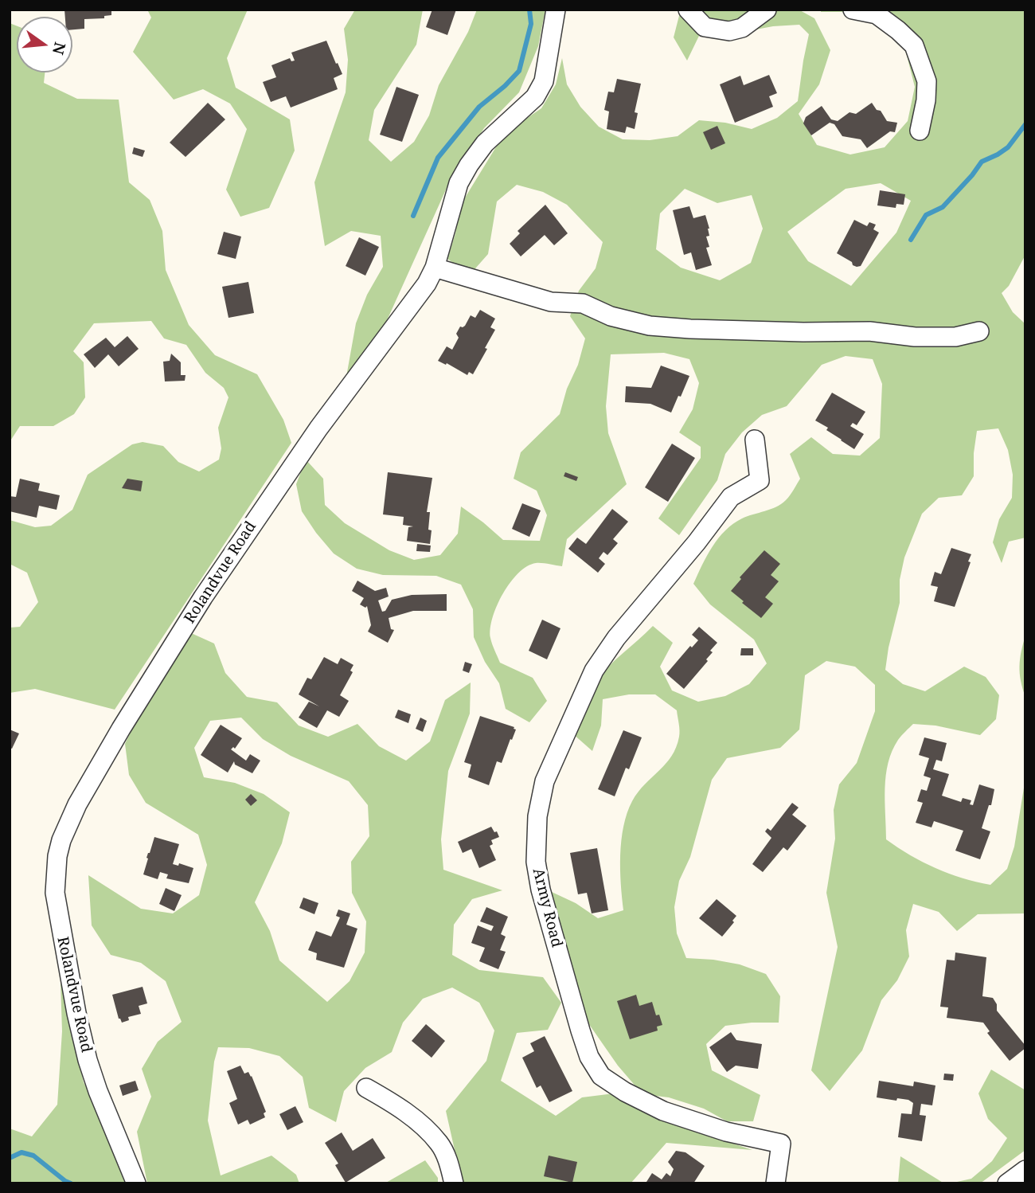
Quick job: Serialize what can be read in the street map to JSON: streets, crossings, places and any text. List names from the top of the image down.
{
  "streets": {
    "street": ["Rolandvue Road", "Army Road"]
  },
  "north": "right"
}
